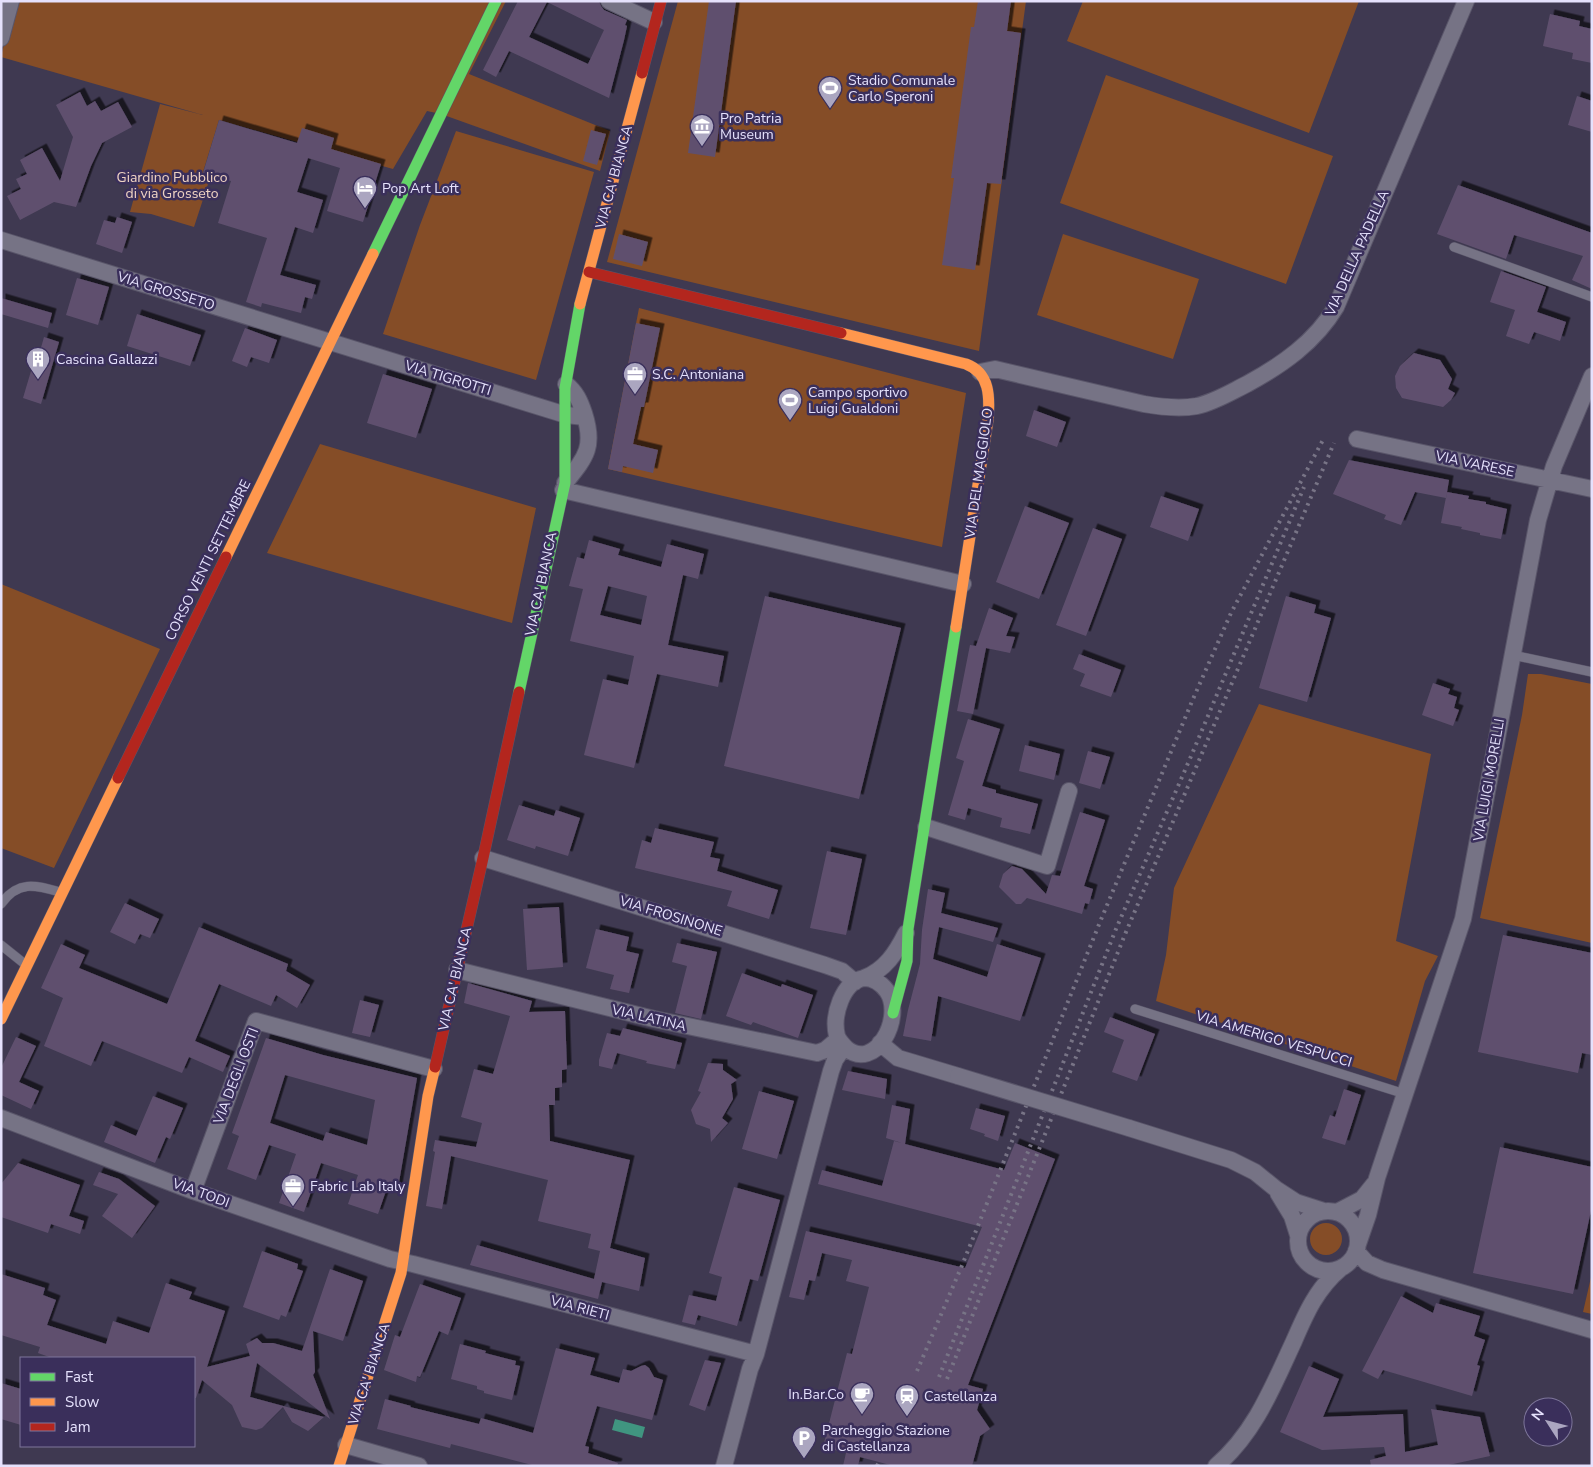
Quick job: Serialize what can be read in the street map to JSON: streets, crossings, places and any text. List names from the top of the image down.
{
  "streets": {
    "street": [
      "VIA CA' BIANCA",
      "VIA DELLA PADELLA",
      "VIA GROSSETO",
      "VIA TIGROTTI",
      "VIA VARESE",
      "VIA DEL MAGGIOLO",
      "CORSO VENTI SETTEMBRE",
      "VIA LUIGI MORELLI",
      "VIA FROSINONE",
      "VIA LATINA",
      "VIA DEGLI OSTI",
      "VIA TODI",
      "VIA RIETI"
    ],
    "lane": ["VIA AMERIGO VESPUCCI"]
  },
  "crossings": [
    ["VIA CA' BIANCA", "VIA TIGROTTI"],
    ["VIA CA' BIANCA", "VIA FROSINONE"],
    ["VIA CA' BIANCA", "VIA LATINA"],
    ["VIA CA' BIANCA", "VIA DEGLI OSTI"],
    ["VIA CA' BIANCA", "VIA TODI"],
    ["VIA CA' BIANCA", "VIA RIETI"],
    ["VIA DELLA PADELLA", "VIA DEL MAGGIOLO"],
    ["VIA GROSSETO", "VIA TIGROTTI"],
    ["VIA GROSSETO", "CORSO VENTI SETTEMBRE"],
    ["VIA TIGROTTI", "CORSO VENTI SETTEMBRE"],
    ["VIA VARESE", "VIA LUIGI MORELLI"],
    ["VIA DEL MAGGIOLO", "VIA FROSINONE"],
    ["VIA DEL MAGGIOLO", "VIA LATINA"],
    ["VIA LUIGI MORELLI", "VIA AMERIGO VESPUCCI"],
    ["VIA FROSINONE", "VIA LATINA"],
    ["VIA DEGLI OSTI", "VIA TODI"],
    ["VIA TODI", "VIA RIETI"]
  ],
  "parks": ["Giardino Pubblico di via Grosseto"],
  "places": {
    "sports": ["Stadio Comunale Carlo Speroni", "Campo sportivo Luigi Gualdoni"],
    "museum": ["Pro Patria Museum"],
    "hotel": ["Pop Art Loft"],
    "building": ["Cascina Gallazzi"],
    "office": ["S.C. Antoniana", "Fabric Lab Italy"],
    "cafe": ["In.Bar.Co"],
    "station": ["Castellanza"],
    "parking": ["Parcheggio Stazione di Castellanza"]
  },
  "legend": ["Fast", "Slow", "Jam"],
  "north": "top left"
}
